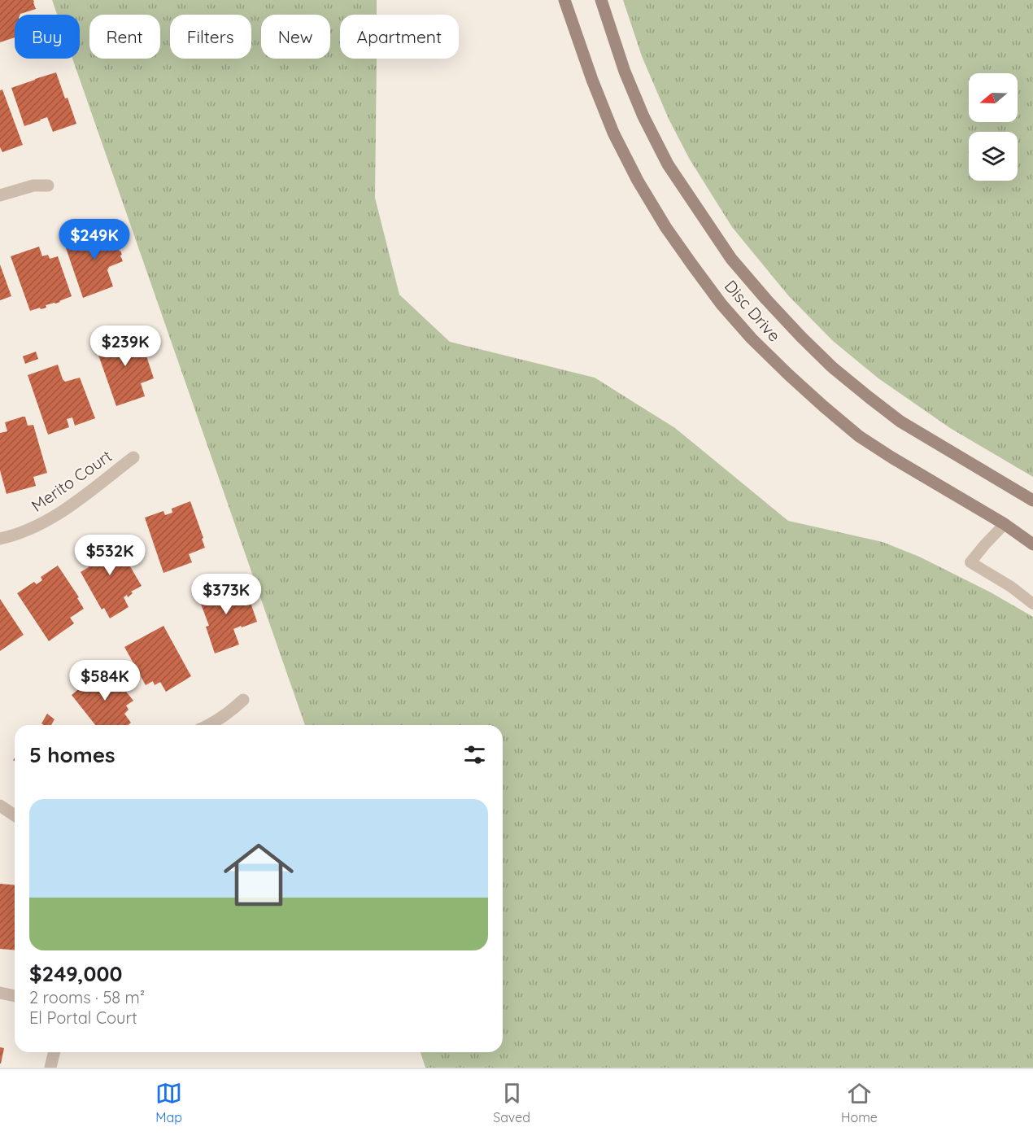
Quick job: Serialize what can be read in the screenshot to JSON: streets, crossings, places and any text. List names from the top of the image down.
{
  "streets": {
    "main road": ["Disc Drive"],
    "street": ["Merito Court"]
  },
  "north": "left",
  "page": {
    "chip": [
      "Buy",
      "Rent",
      "Filters",
      "New",
      "Apartment"
    ],
    "price": [
      "$249K",
      "$239K",
      "$532K",
      "$373K",
      "$584K"
    ],
    "heading": "5 homes",
    "list": [
      {
        "name": "$249,000",
        "note": "2 rooms · 58 m² · El Portal Court"
      }
    ],
    "tabs": ["Map", "Saved", "Home"]
  }
}
